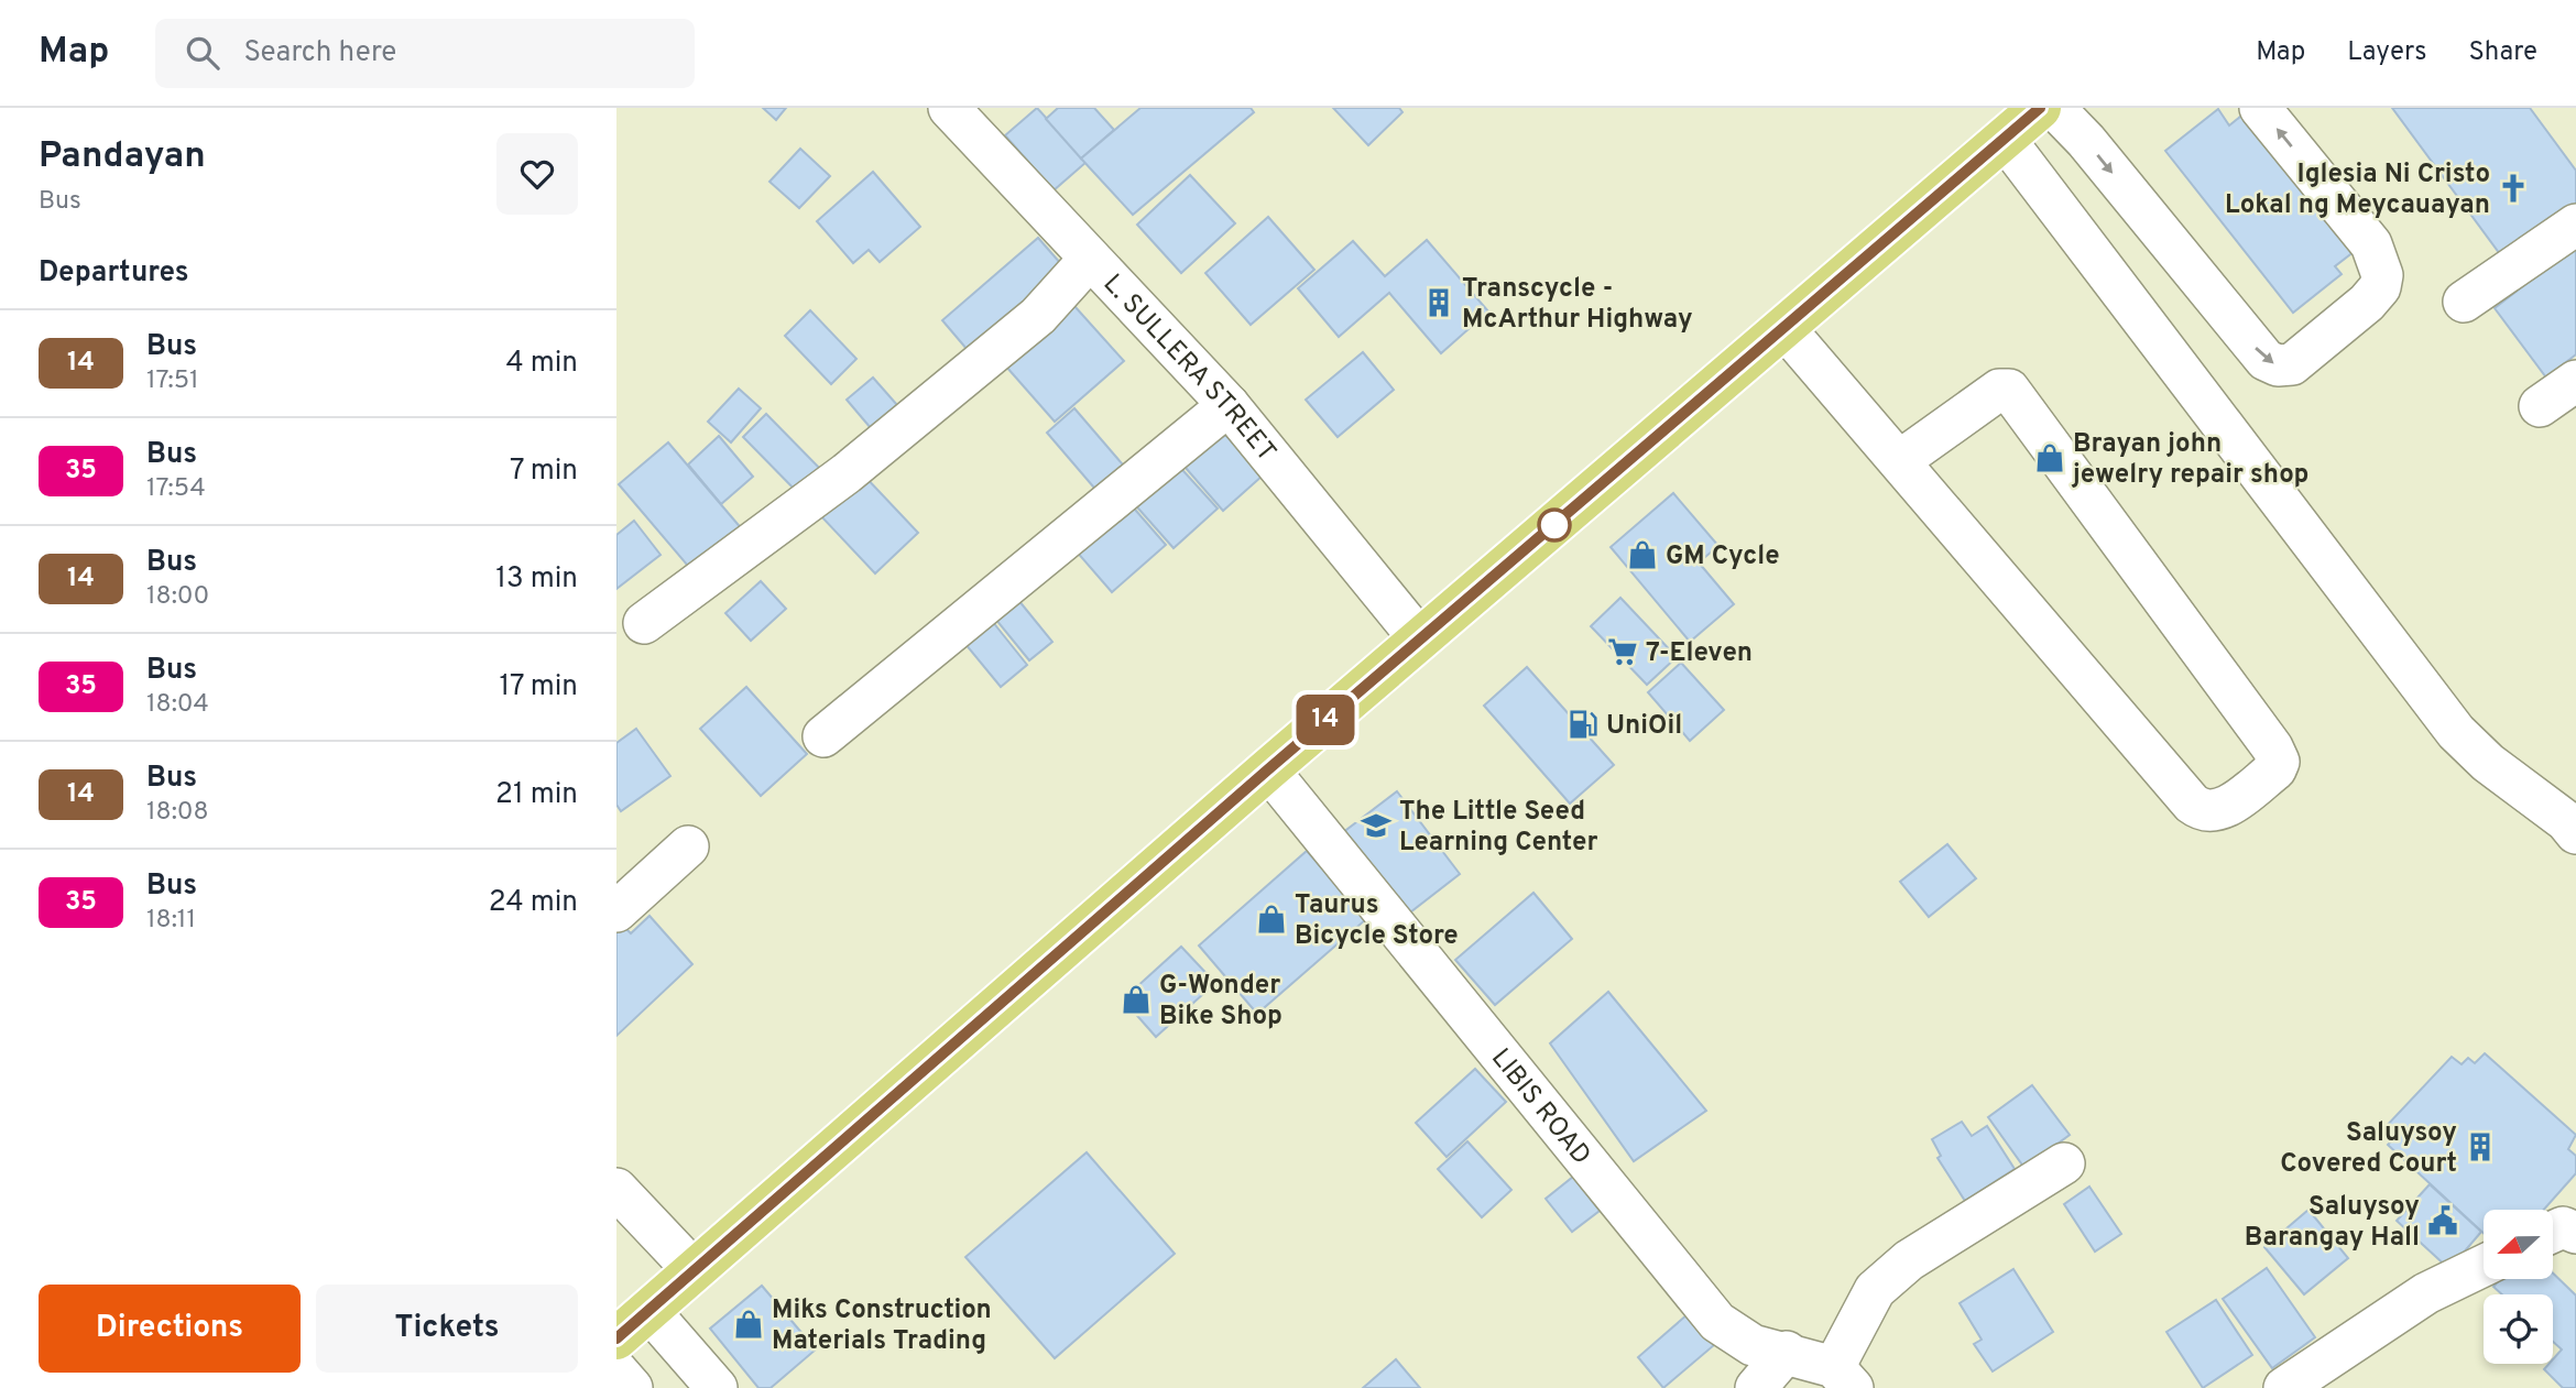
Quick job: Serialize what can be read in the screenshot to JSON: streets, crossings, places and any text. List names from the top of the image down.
{
  "streets": {
    "street": ["L. SULLERA STREET", "LIBIS ROAD"]
  },
  "places": {
    "church": ["Iglesia Ni Cristo Lokal ng Meycauayan"],
    "building": ["Transcycle - McArthur Highway", "Saluysoy Covered Court"],
    "shop": [
      "Brayan john jewelry repair shop",
      "GM Cycle",
      "Taurus Bicycle Store",
      "G-Wonder Bike Shop",
      "Miks Construction Materials Trading"
    ],
    "supermarket": ["7-Eleven"],
    "fuel station": ["UniOil"],
    "school or university": ["The Little Seed Learning Center"],
    "public building": ["Saluysoy Barangay Hall"]
  },
  "lines": ["bus line 14"],
  "north": "left",
  "page": {
    "header": "Map",
    "search": "Search here",
    "nav": ["Map", "Layers", "Share"],
    "heading": [
      ["Pandayan", "Bus"],
      "Departures"
    ],
    "on_map": "14",
    "list": [
      {
        "mark": "14",
        "name": "Bus",
        "note": "17:51",
        "value": "4 min"
      },
      {
        "mark": "35",
        "name": "Bus",
        "note": "17:54",
        "value": "7 min"
      },
      {
        "mark": "14",
        "name": "Bus",
        "note": "18:00",
        "value": "13 min"
      },
      {
        "mark": "35",
        "name": "Bus",
        "note": "18:04",
        "value": "17 min"
      },
      {
        "mark": "14",
        "name": "Bus",
        "note": "18:08",
        "value": "21 min"
      },
      {
        "mark": "35",
        "name": "Bus",
        "note": "18:11",
        "value": "24 min"
      }
    ],
    "buttons": ["Directions", "Tickets"]
  }
}
